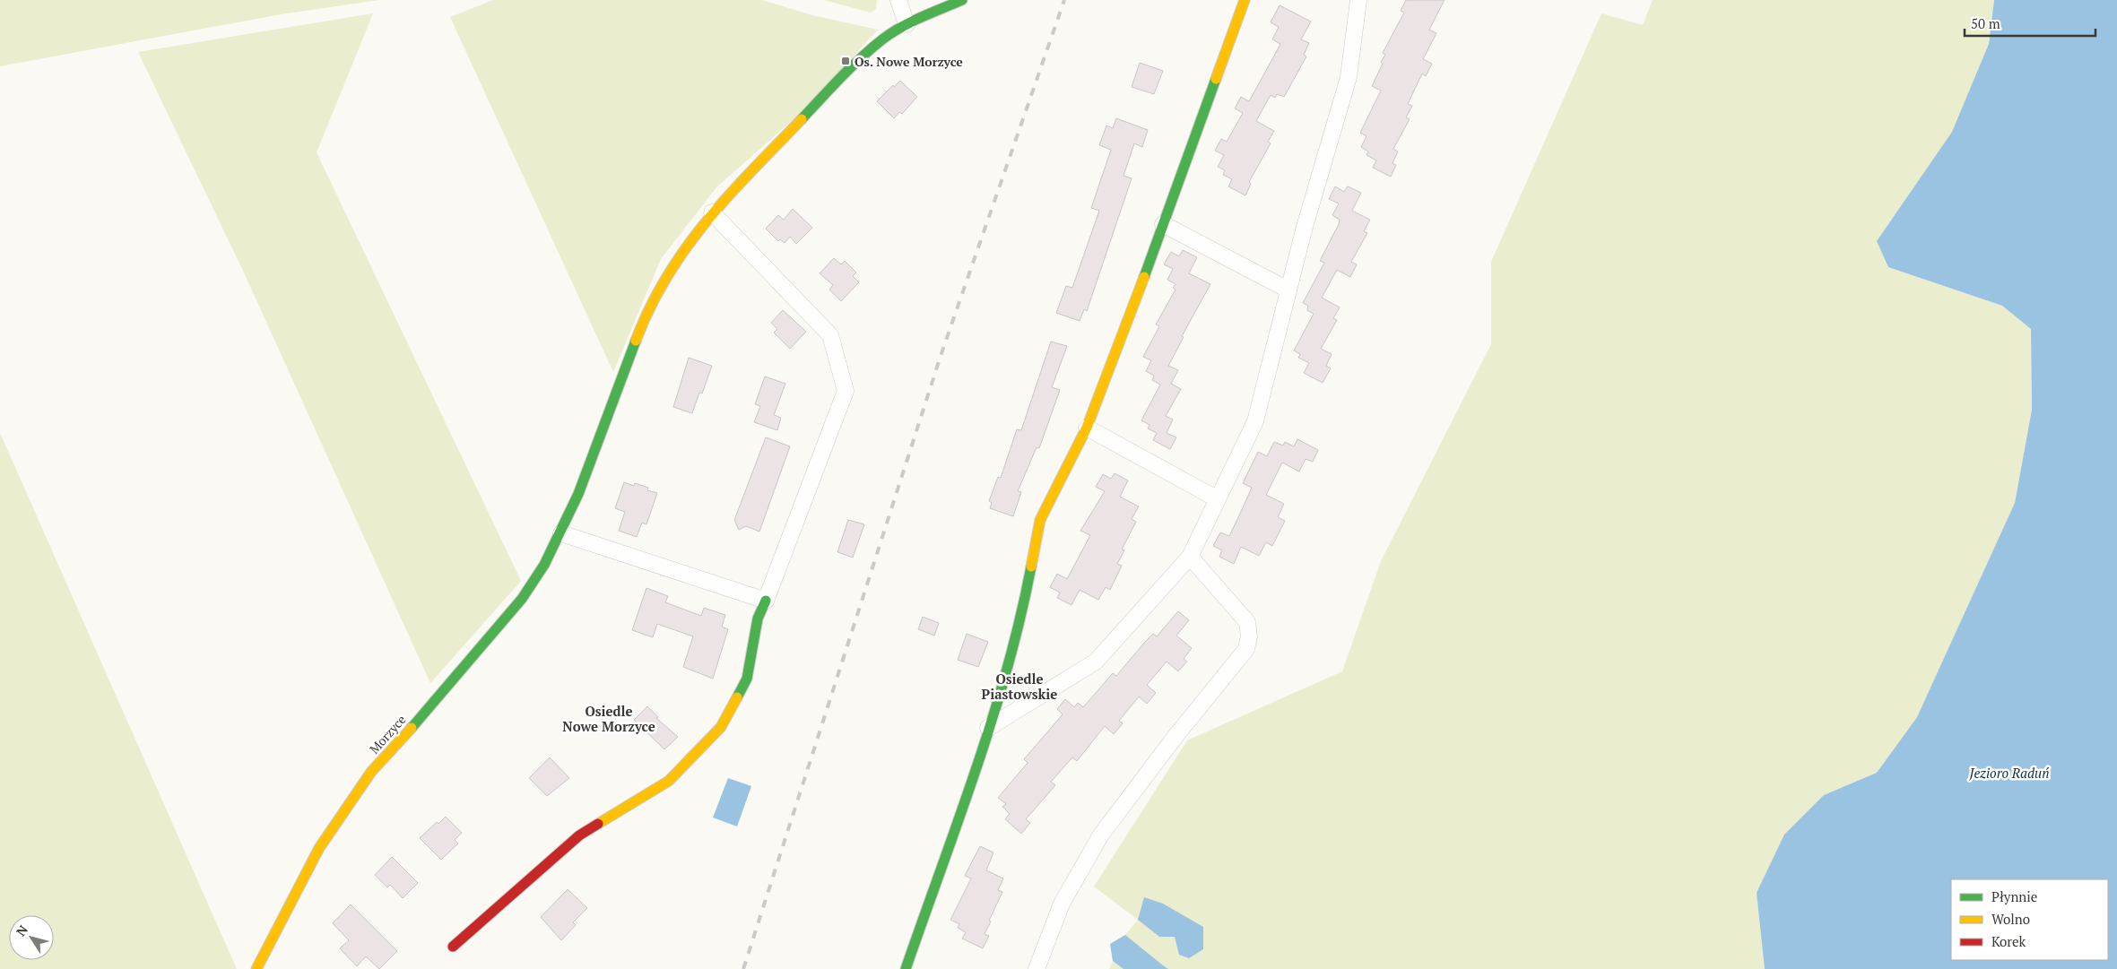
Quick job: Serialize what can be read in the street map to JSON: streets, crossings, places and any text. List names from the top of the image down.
{
  "streets": {
    "street": ["Morzyce"]
  },
  "districts": ["Osiedle Piastowskie", "Osiedle Nowe Morzyce"],
  "water": ["Jezioro Raduń"],
  "places": {
    "transit": ["Os. Nowe Morzyce"]
  },
  "legend": ["Płynnie", "Wolno", "Korek"],
  "scale_bar": "50 m",
  "north": "top left"
}
